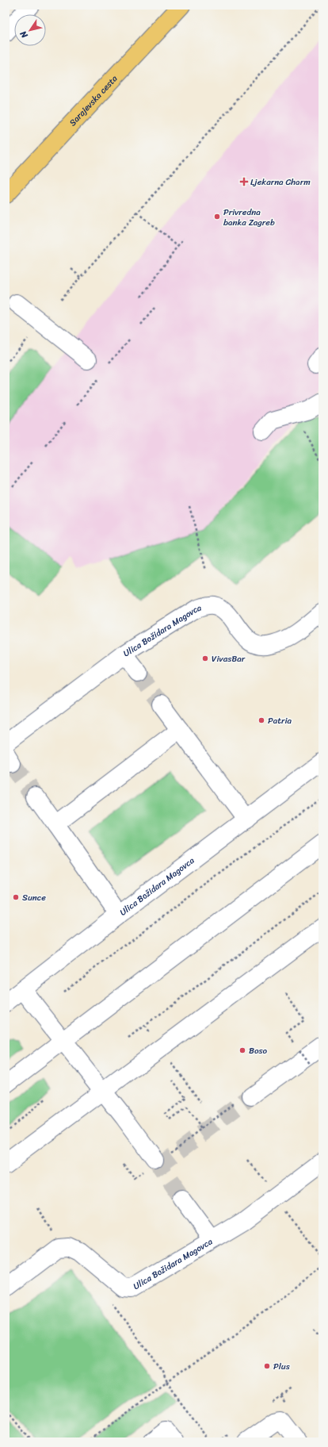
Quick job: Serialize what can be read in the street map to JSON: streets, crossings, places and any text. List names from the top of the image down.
{
  "streets": {
    "main road": ["Sarajevska cesta"],
    "street": ["Ulica Božidara Magovca"]
  },
  "places": {
    "health": ["Ljekarna Charm"],
    "other": [
      "Privredna banka Zagreb",
      "VivasBar",
      "Patria",
      "Sunce",
      "Boso",
      "Plus"
    ]
  },
  "north": "bottom left"
}
